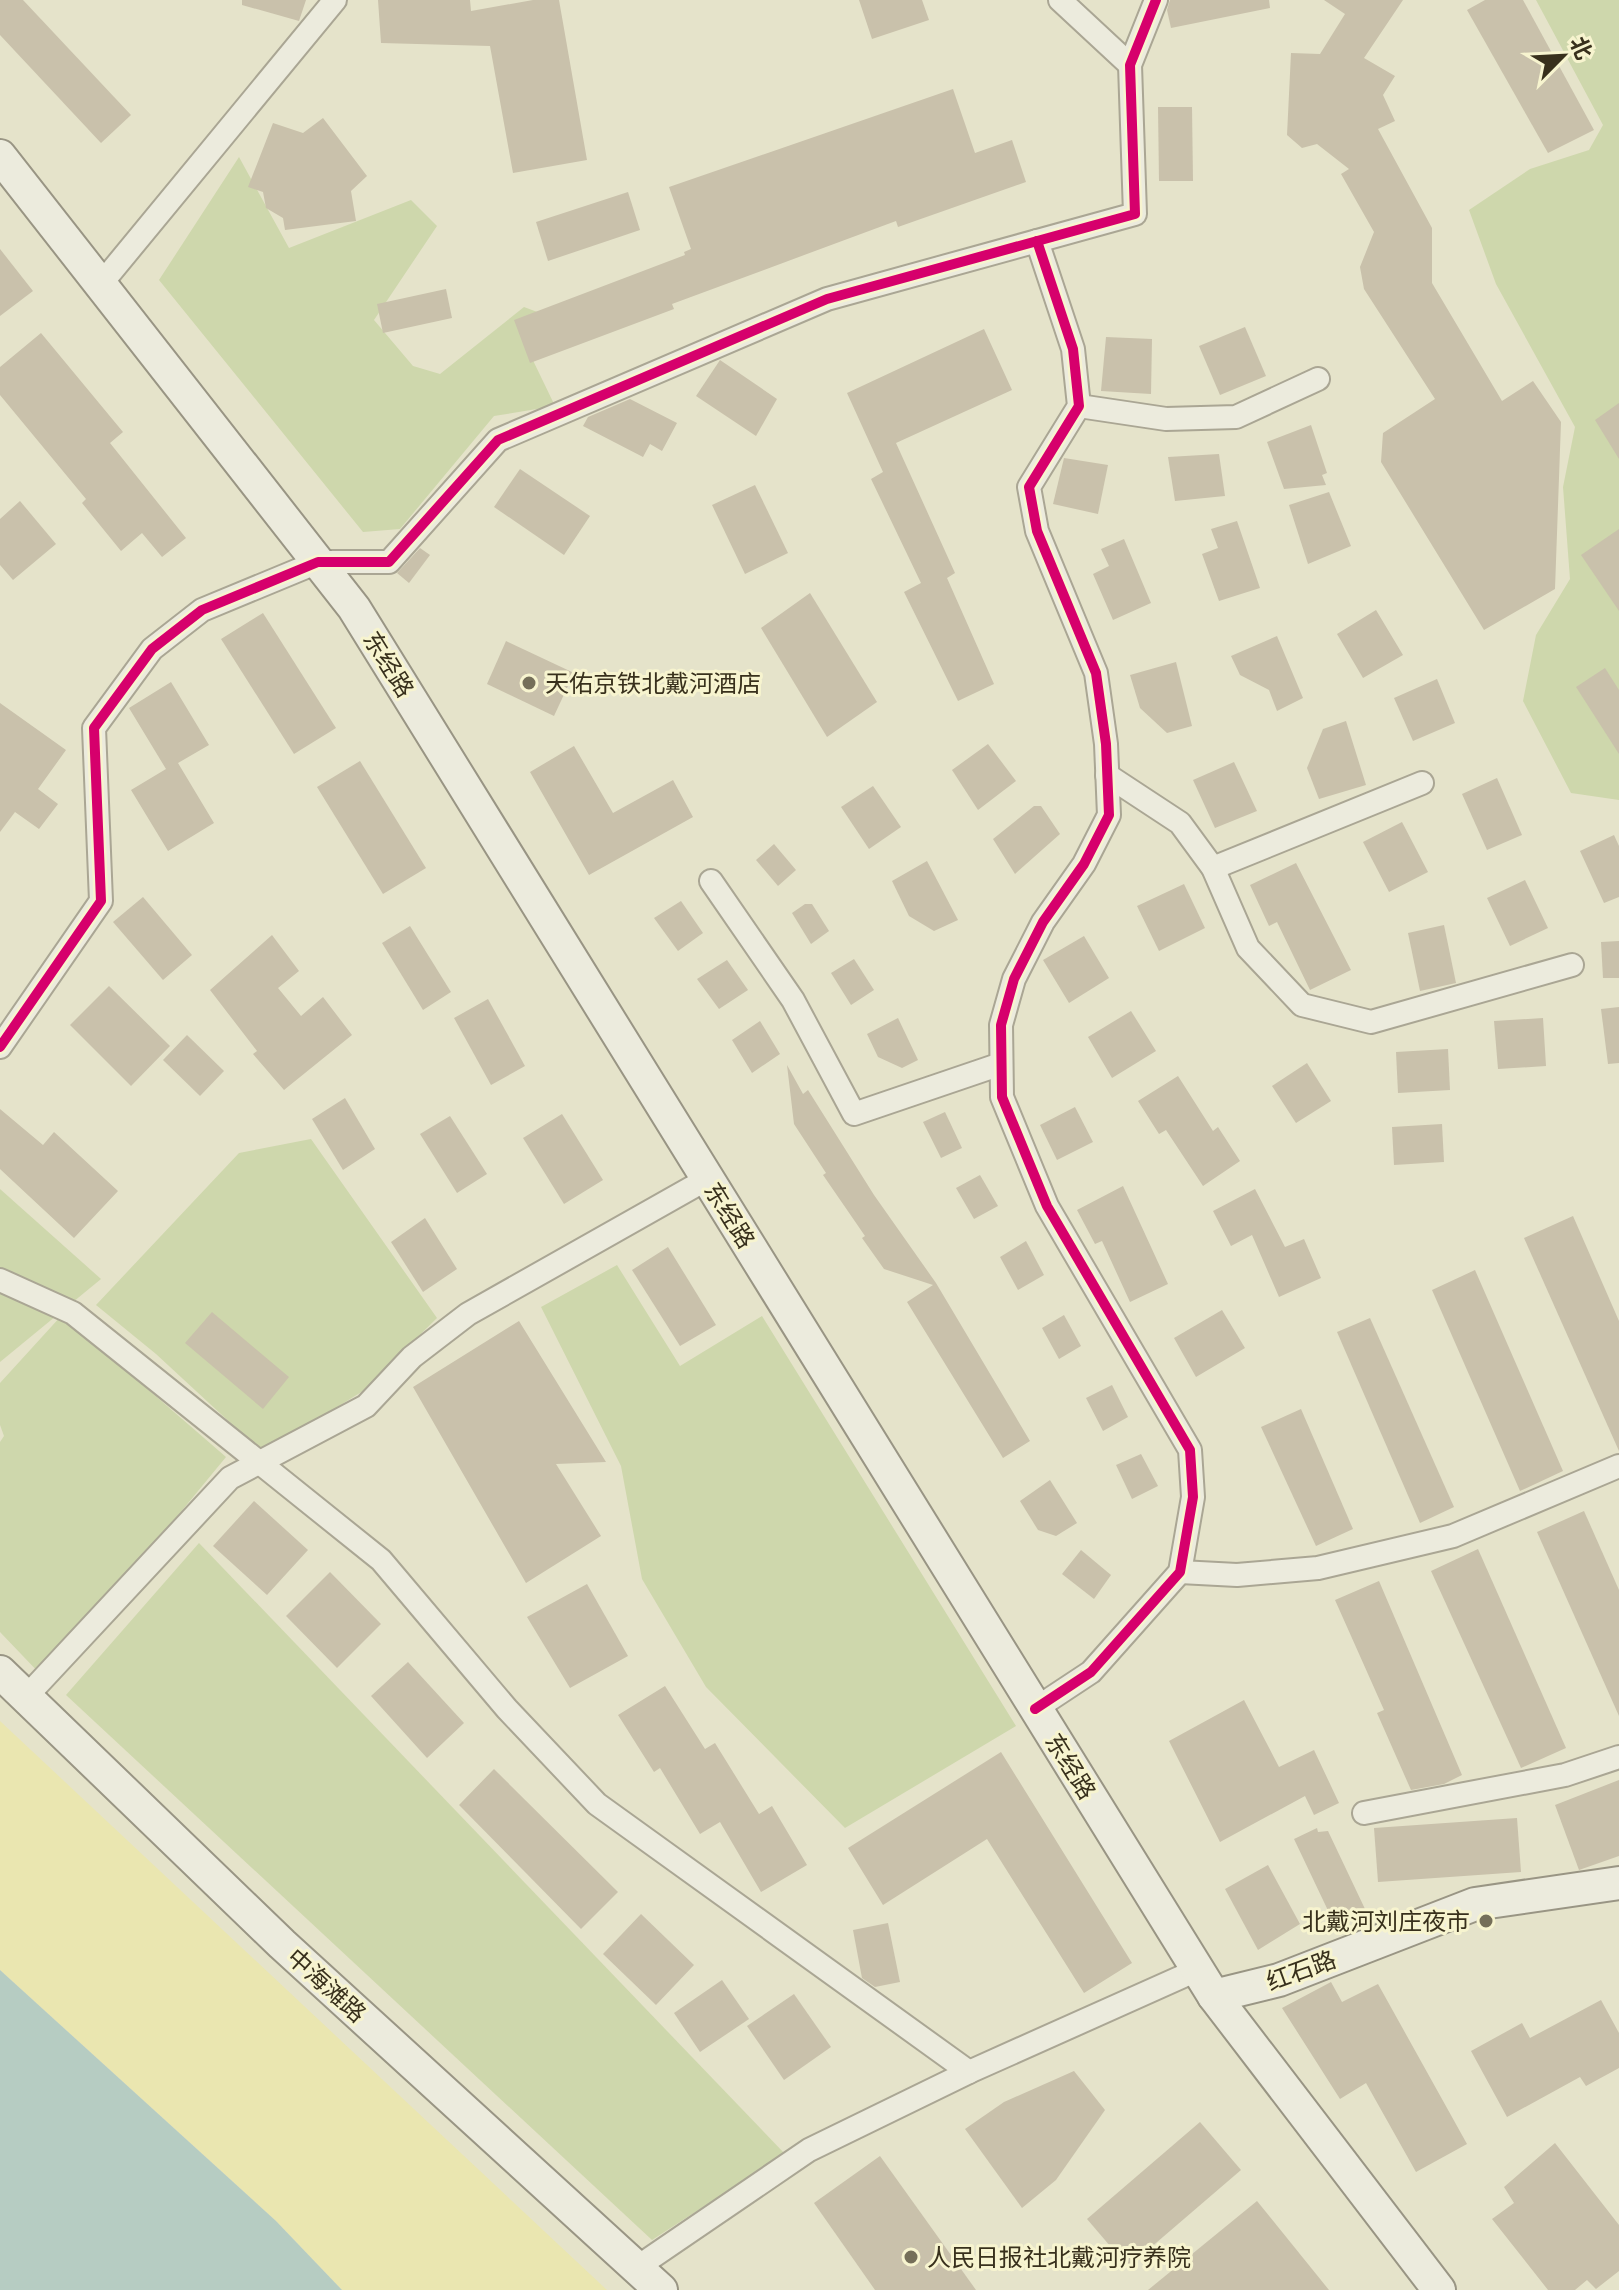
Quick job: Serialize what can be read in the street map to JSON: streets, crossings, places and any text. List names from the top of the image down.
{
  "streets": {
    "main road": ["东经路", "红石路", "中海滩路"]
  },
  "crossings": [
    ["东经路", "红石路"]
  ],
  "places": ["天佑京铁北戴河酒店", "北戴河刘庄夜市", "人民日报社北戴河疗养院"],
  "north": "top right"
}
